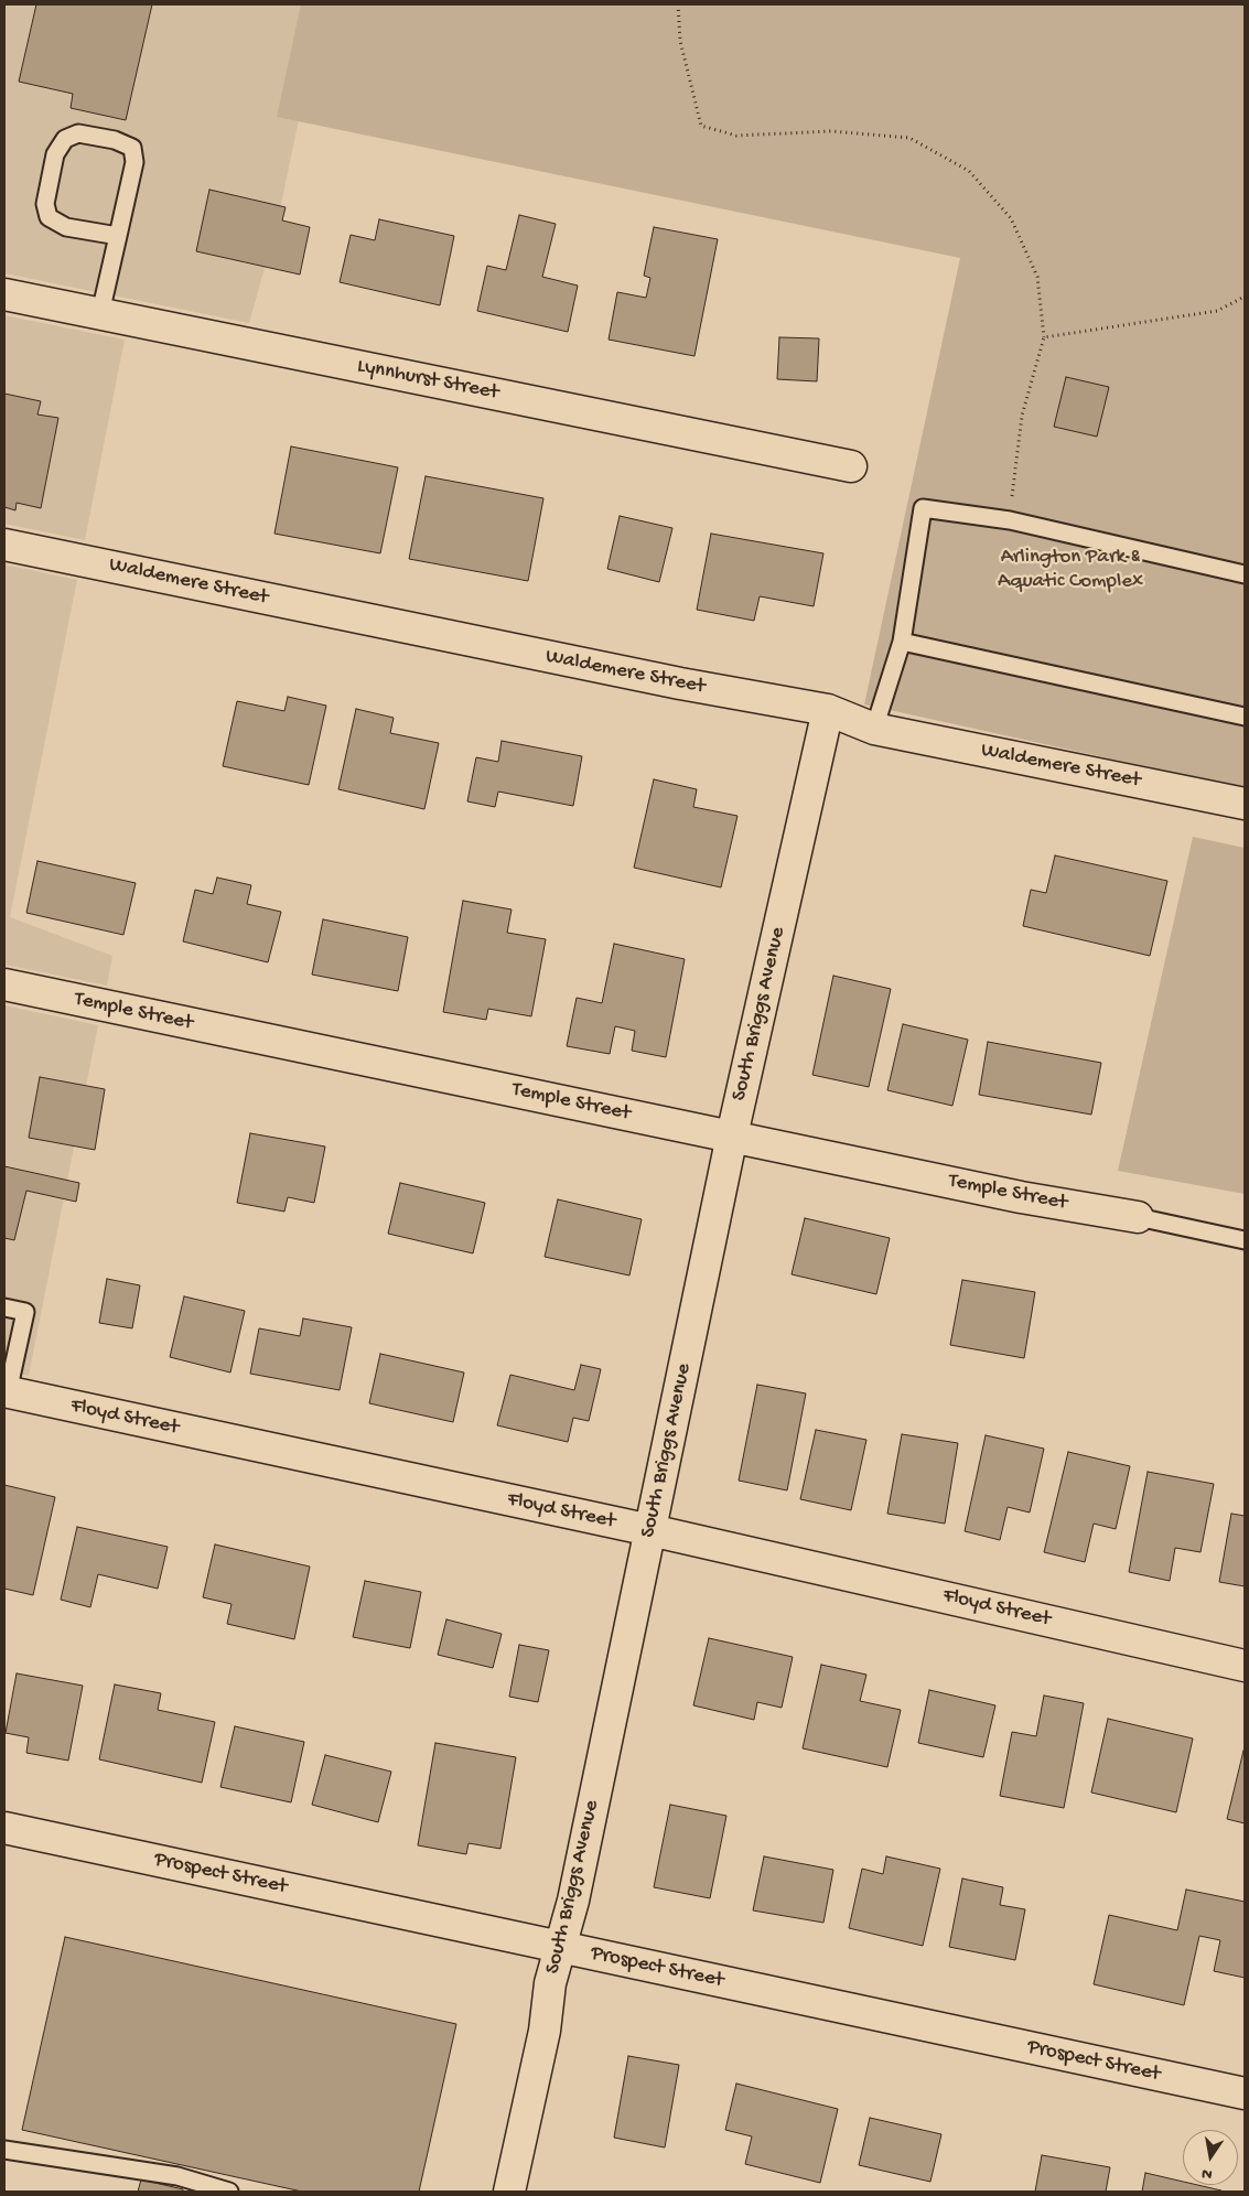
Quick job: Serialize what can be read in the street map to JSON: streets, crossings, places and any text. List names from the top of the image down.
{
  "streets": {
    "street": [
      "Lynnhurst Street",
      "Waldemere Street",
      "Temple Street",
      "South Briggs Avenue",
      "Floyd Street",
      "Prospect Street"
    ]
  },
  "crossings": [
    ["Waldemere Street", "South Briggs Avenue"],
    ["Temple Street", "South Briggs Avenue"],
    ["South Briggs Avenue", "Floyd Street"],
    ["South Briggs Avenue", "Prospect Street"]
  ],
  "parks": ["Arlington Park & Aquatic Complex"],
  "north": "bottom"
}
